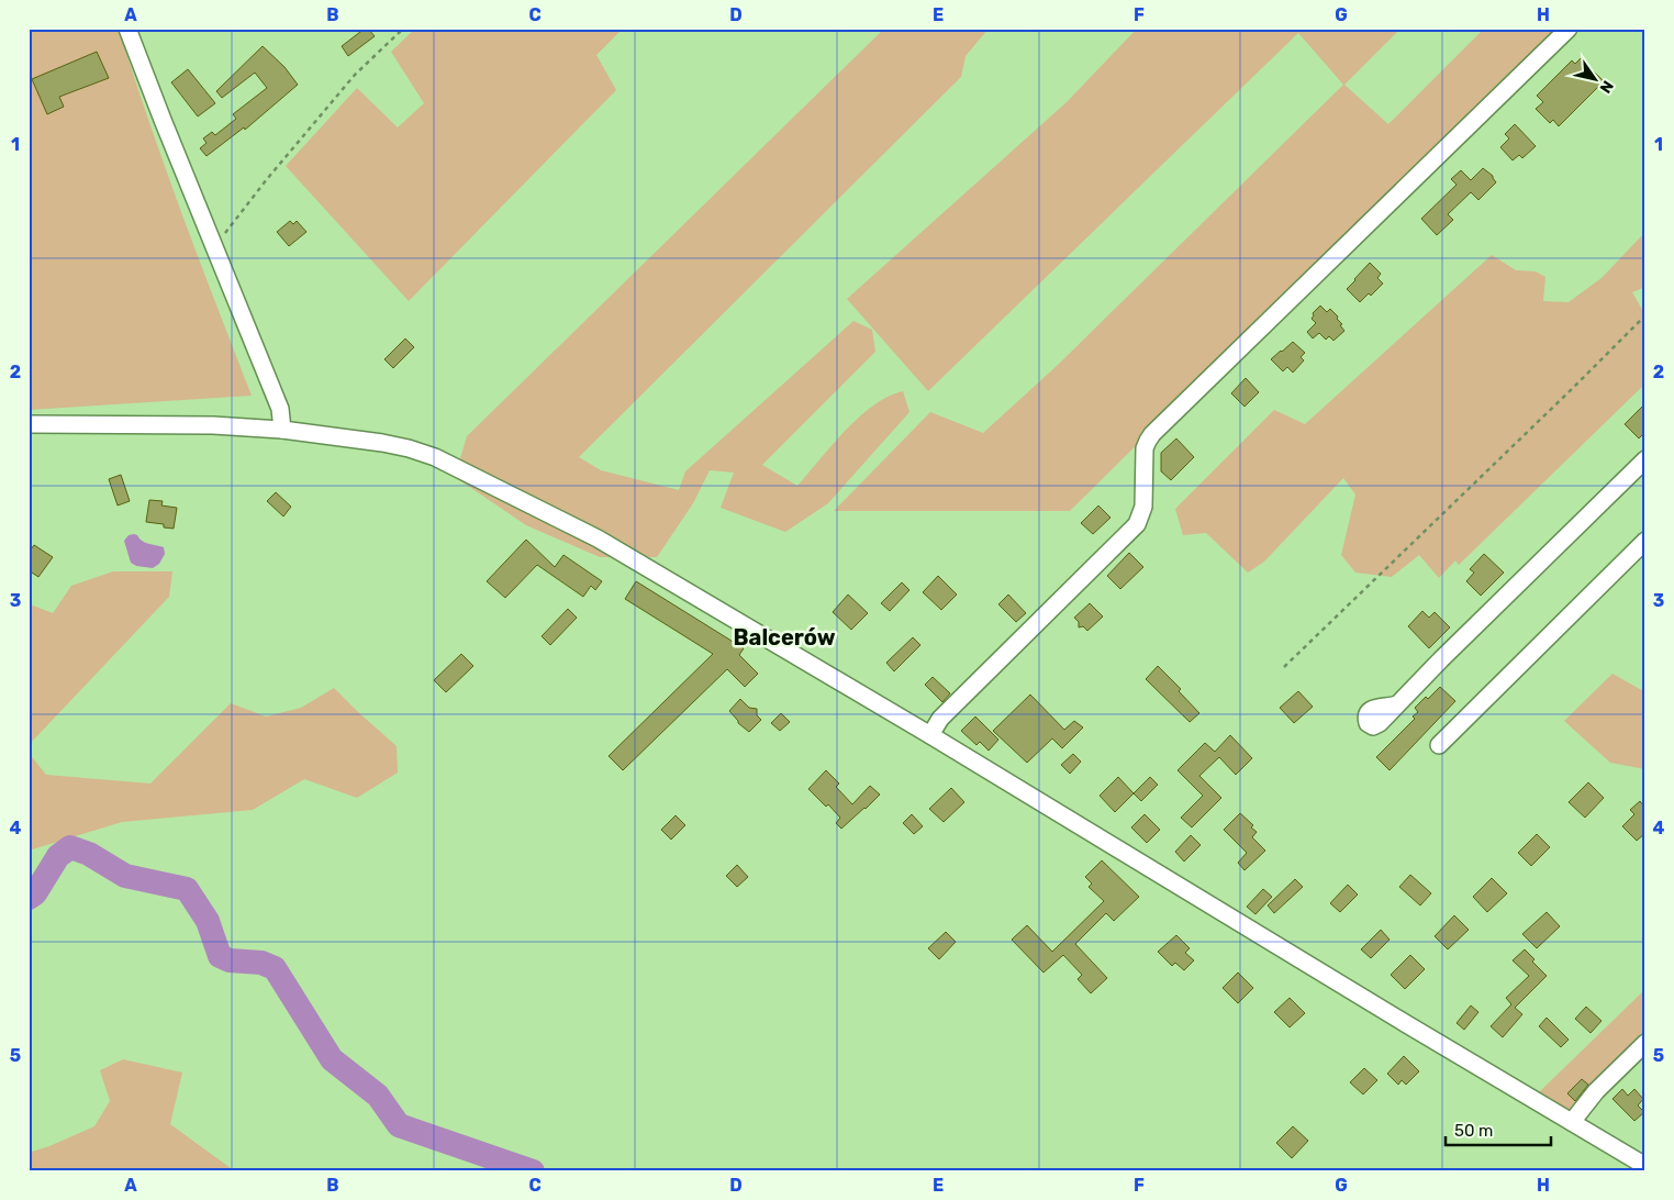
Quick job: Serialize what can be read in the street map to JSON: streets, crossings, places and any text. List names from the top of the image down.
{
  "districts": ["Balcerów"],
  "scale_bar": "50 m",
  "north": "bottom right",
  "grid": {
    "columns": [
      "A",
      "B",
      "C",
      "D",
      "E",
      "F",
      "G",
      "H"
    ],
    "rows": [
      "1",
      "2",
      "3",
      "4",
      "5"
    ]
  }
}
